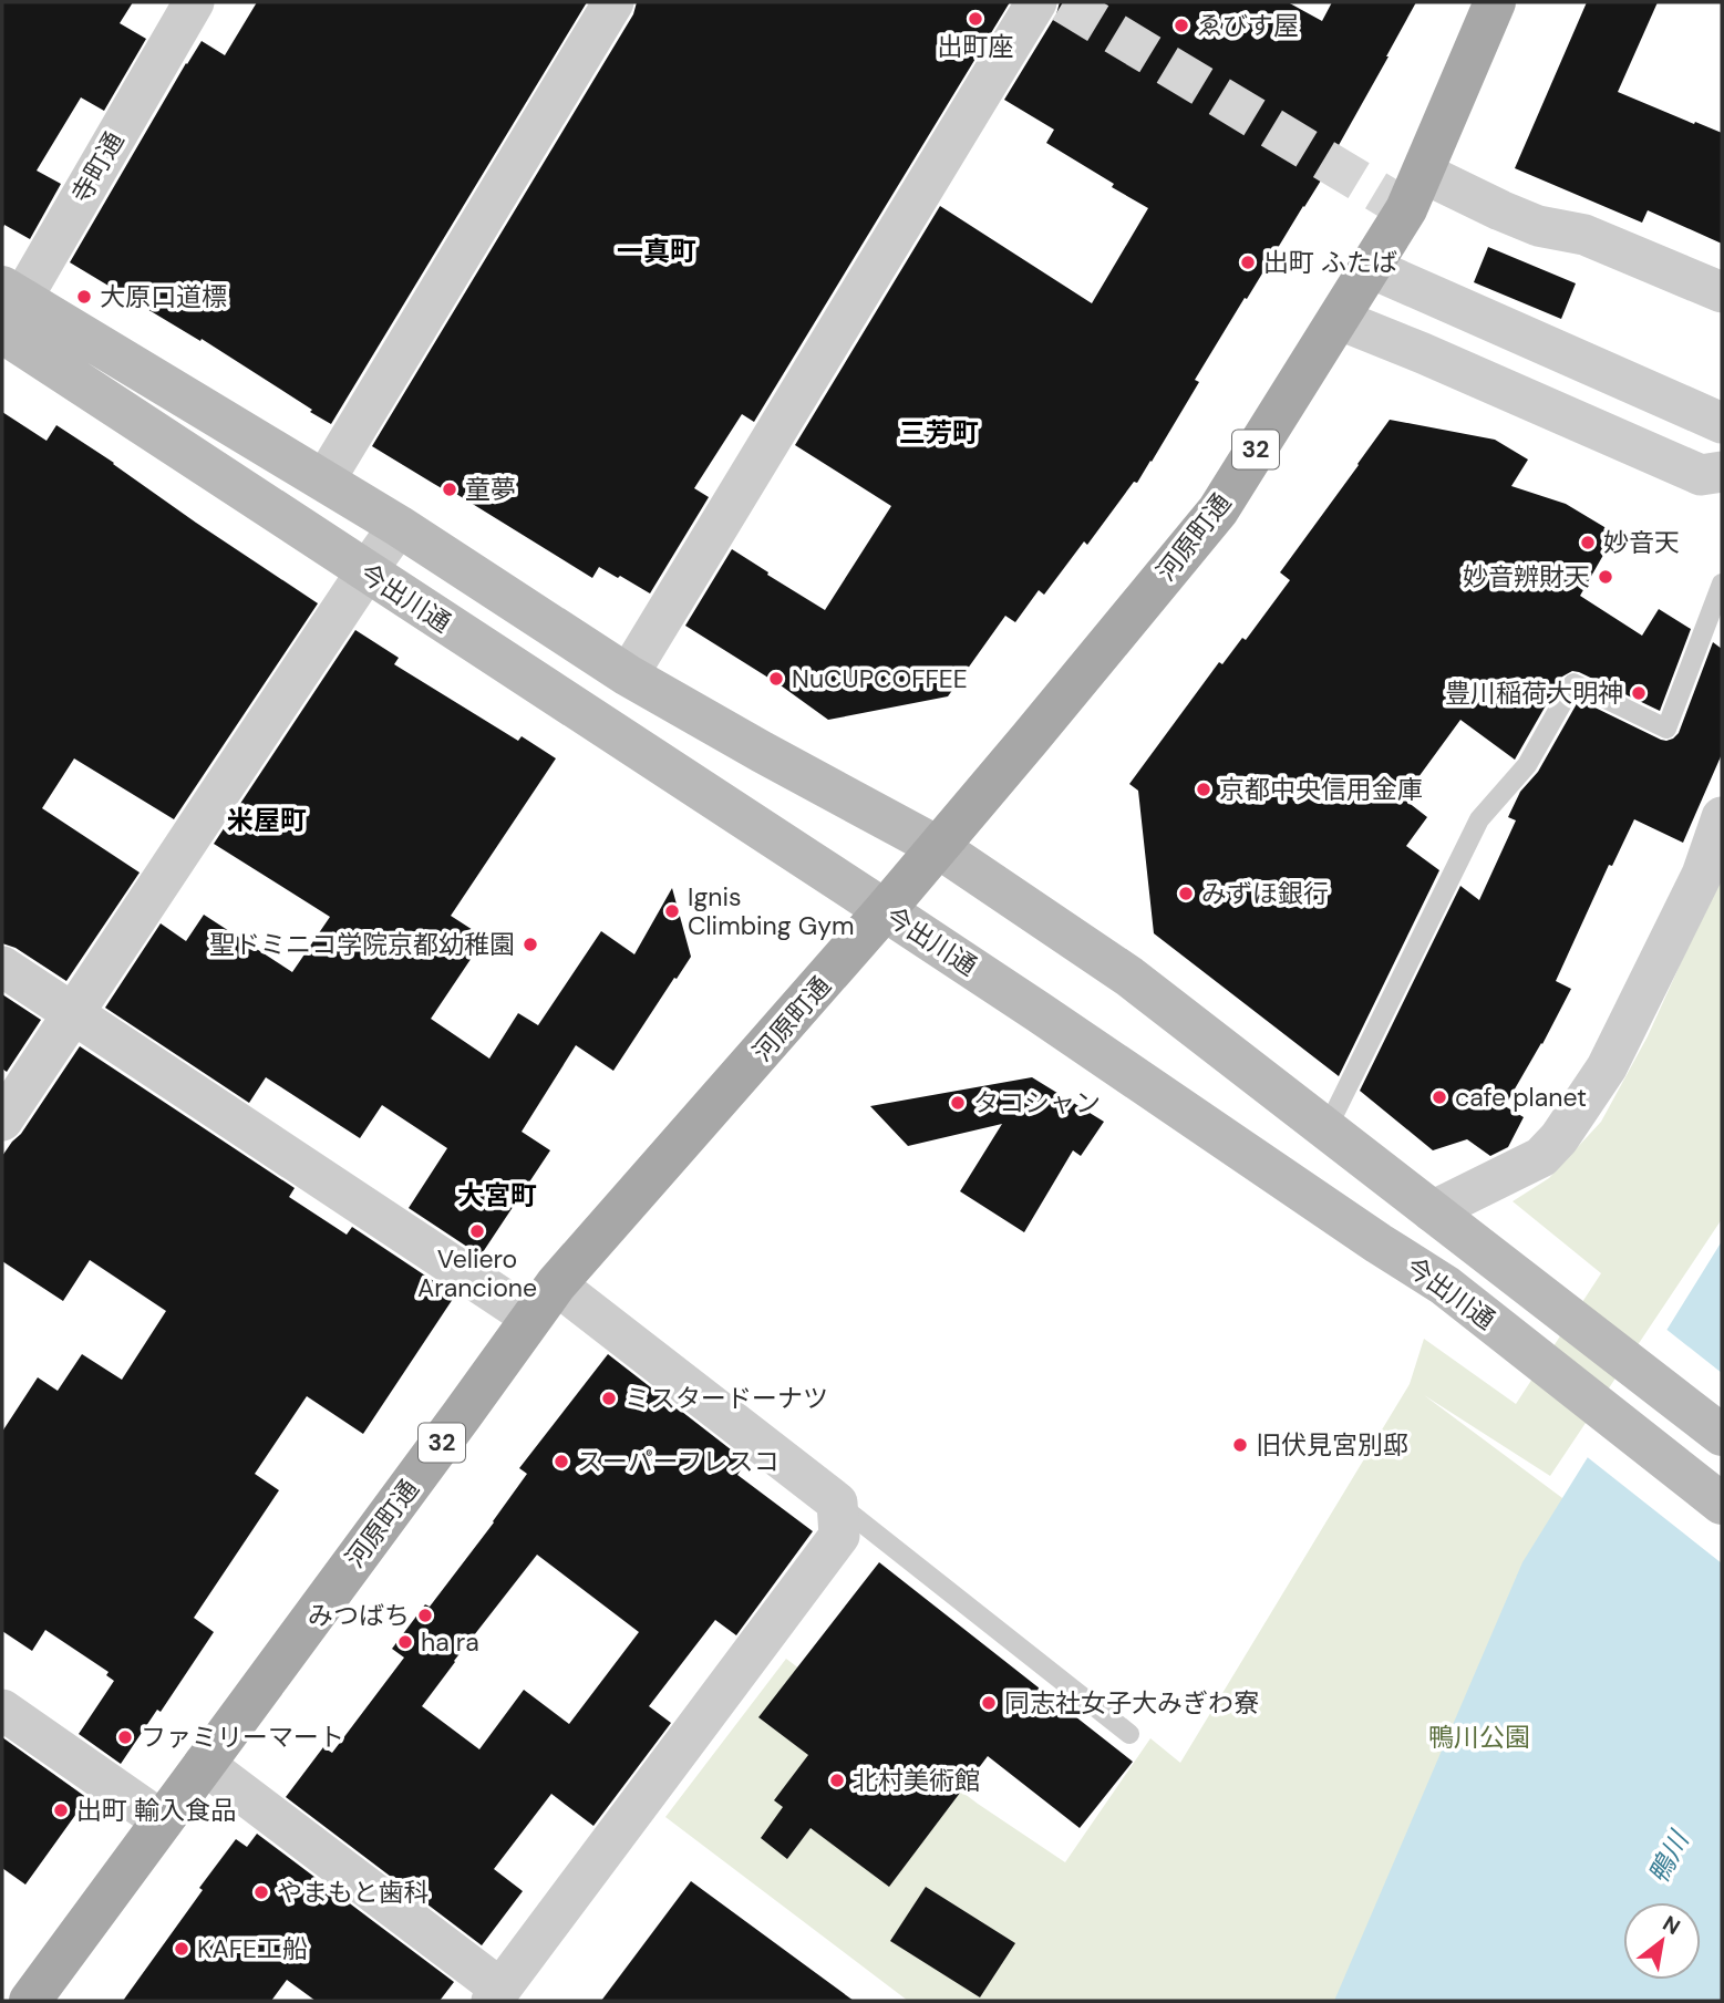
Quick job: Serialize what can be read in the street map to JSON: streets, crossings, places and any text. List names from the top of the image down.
{
  "streets": {
    "main road": ["32", "河原町通", "今出川通"],
    "street": ["寺町通"]
  },
  "crossings": [
    ["寺町通", "今出川通"],
    ["河原町通", "今出川通"]
  ],
  "districts": [
    "一真町",
    "三芳町",
    "米屋町",
    "大宮町"
  ],
  "water": ["鴨川"],
  "parks": ["鴨川公園"],
  "places": [
    "出町座",
    "ゑびす屋",
    "出町 ふたば",
    "大原口道標",
    "童夢",
    "妙音天",
    "妙音辨財天",
    "NuCUPCOFFEE",
    "豊川稲荷大明神",
    "京都中央信用金庫",
    "みずほ銀行",
    "Ignis Climbing Gym",
    "聖ドミニコ学院京都幼稚園",
    "cafe planet",
    "タコシャン",
    "Veliero Arancione",
    "ミスタードーナツ",
    "旧伏見宮別邸",
    "スーパーフレスコ",
    "みつばち",
    "ha ra",
    "同志社女子大みぎわ寮",
    "ファミリーマート",
    "北村美術館",
    "出町 輸入食品",
    "やまもと歯科",
    "KAFE工船"
  ],
  "north": "top right"
}
